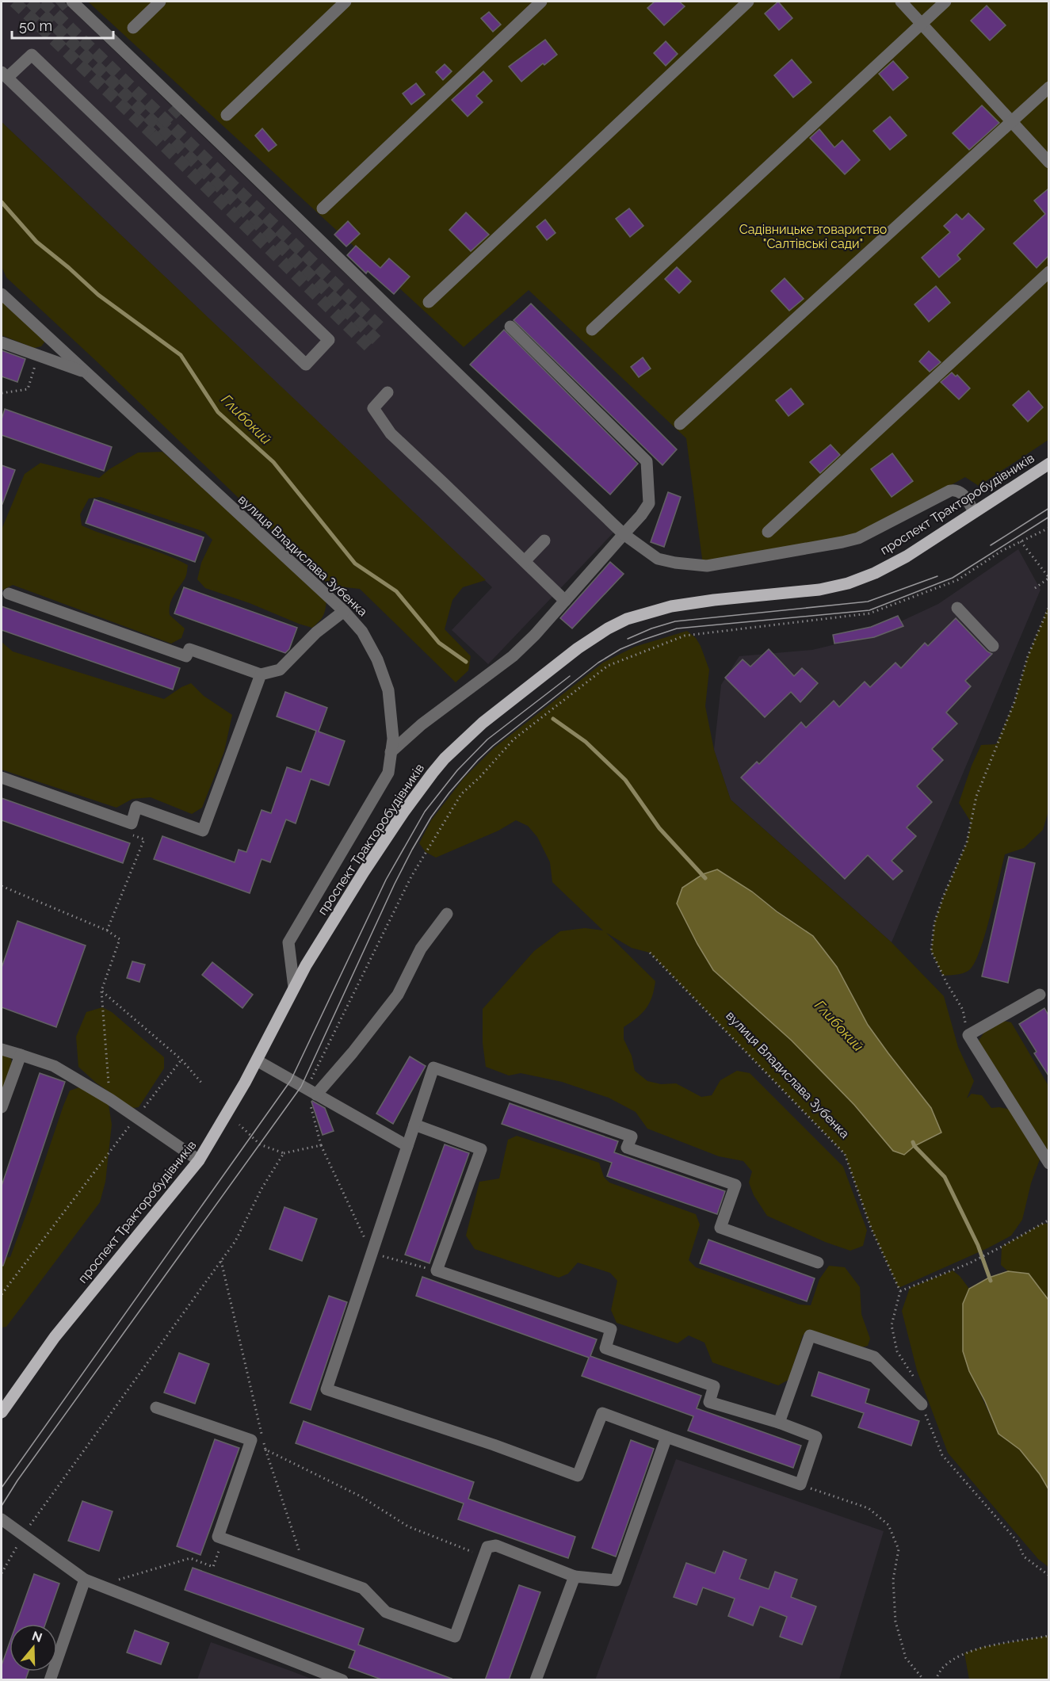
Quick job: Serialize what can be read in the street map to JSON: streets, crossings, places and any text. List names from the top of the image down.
{
  "streets": {
    "main road": ["проспект Тракторобудівників"],
    "street": ["вулиця Владислава Зубенка"]
  },
  "crossings": [
    ["проспект Тракторобудівників", "вулиця Владислава Зубенка"]
  ],
  "water": ["Глибокий"],
  "parks": ["Садівницьке товариство \"Салтівські сади\""],
  "scale_bar": "50 m",
  "north": "top"
}
